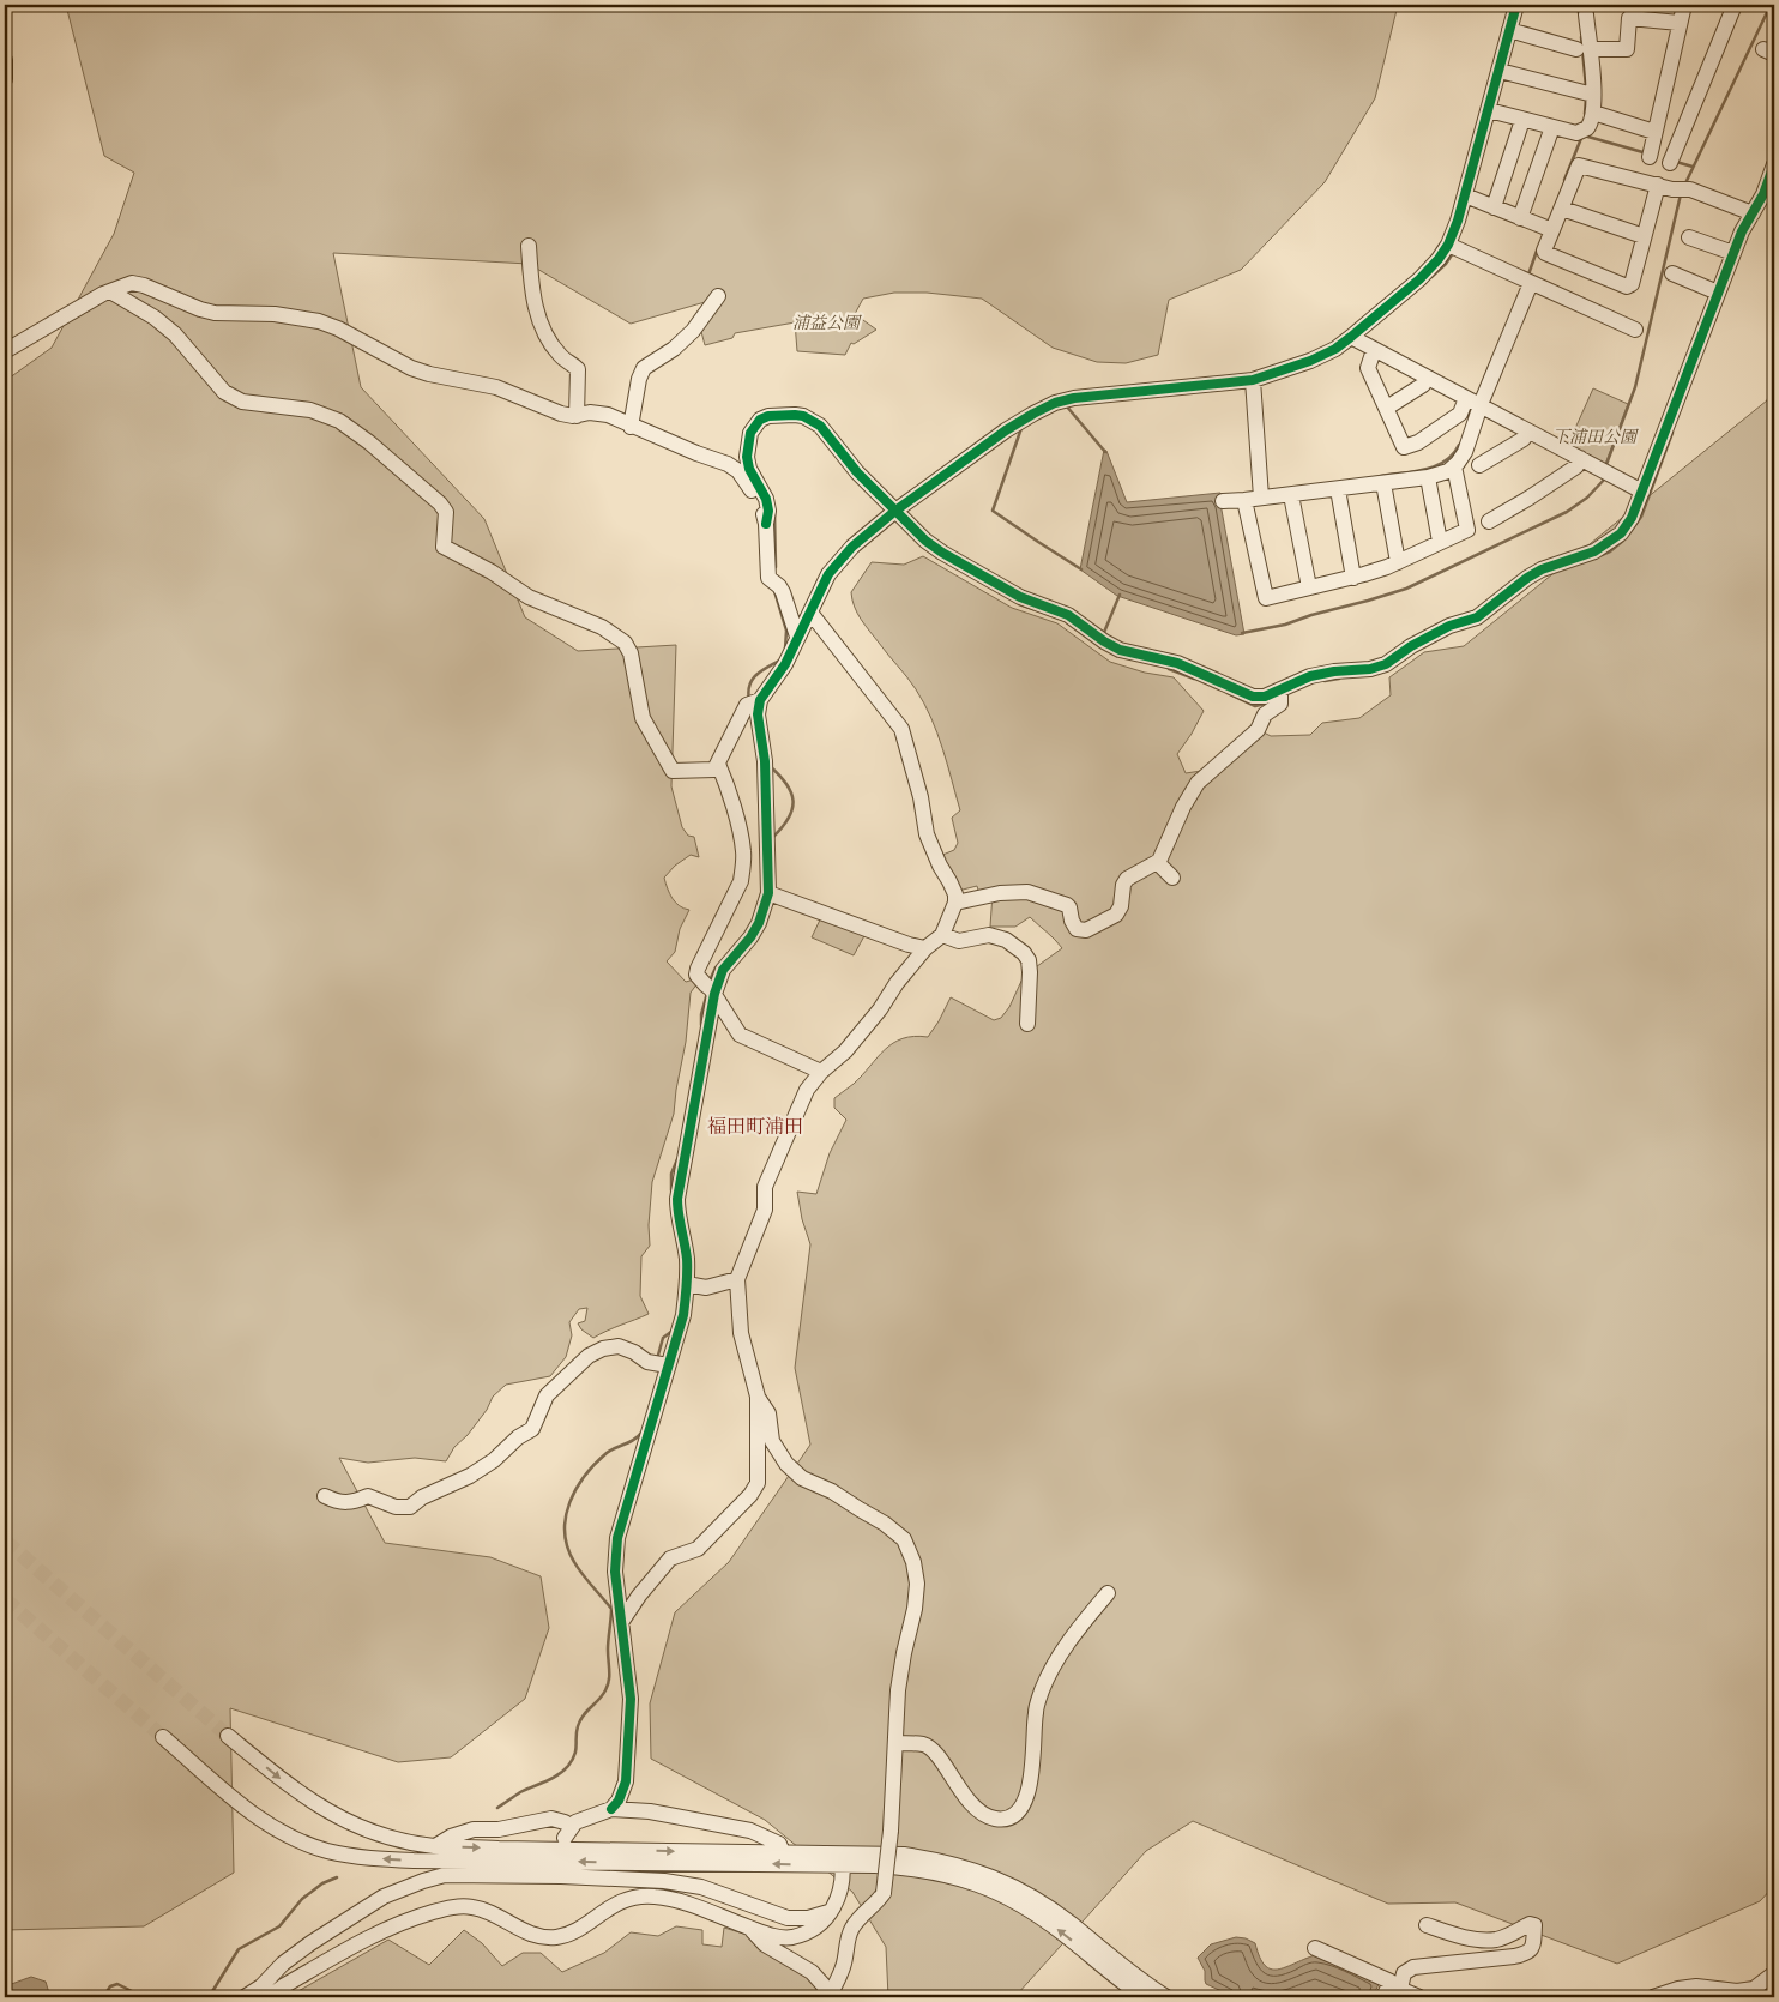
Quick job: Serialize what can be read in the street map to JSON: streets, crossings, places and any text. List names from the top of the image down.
{
  "districts": ["福田町浦田"],
  "parks": ["浦益公園", "下浦田公園"]
}
